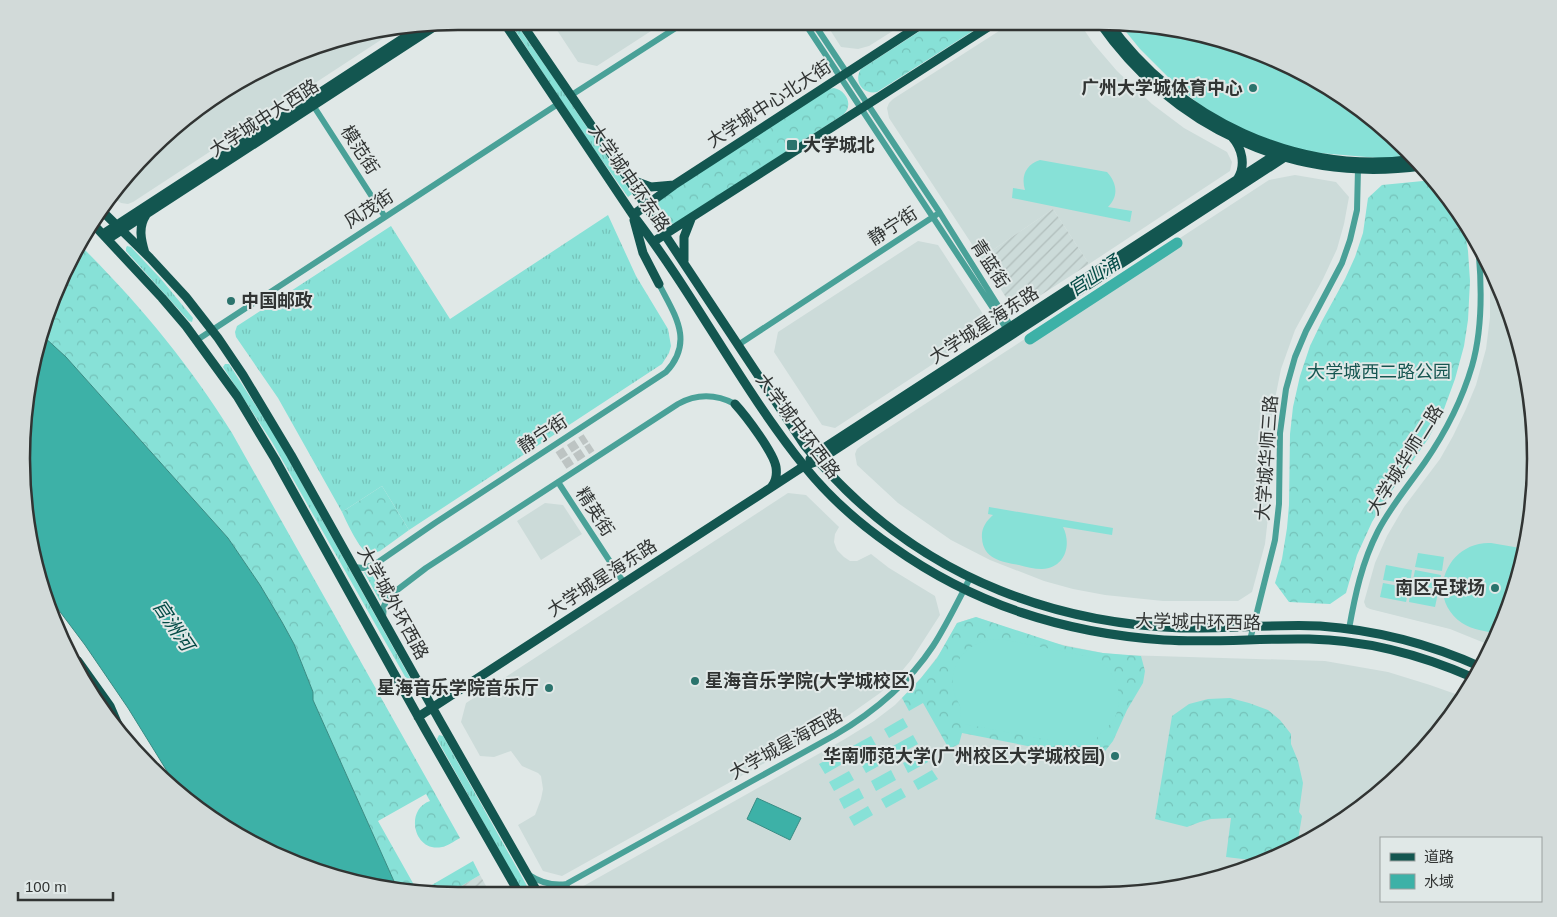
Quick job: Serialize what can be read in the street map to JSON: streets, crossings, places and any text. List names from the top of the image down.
{
  "streets": {
    "main road": [
      "大学城中心北大街",
      "大学城中大西路",
      "大学城中环东路",
      "大学城星海东路",
      "大学城中环西路",
      "大学城外环西路"
    ],
    "street": [
      "模范街",
      "风茂街",
      "静宁街",
      "青蓝街",
      "大学城华师三路",
      "大学城华师二路",
      "精英街",
      "大学城星海西路"
    ]
  },
  "crossings": [
    ["大学城中心北大街", "大学城中环东路"],
    ["大学城中心北大街", "青蓝街"],
    ["大学城中大西路", "模范街"],
    ["大学城中大西路", "大学城外环西路"],
    ["模范街", "风茂街"],
    ["大学城中环东路", "风茂街"],
    ["大学城中环东路", "静宁街"],
    ["大学城中环东路", "大学城中环西路"],
    ["风茂街", "大学城外环西路"],
    ["静宁街", "青蓝街"],
    ["静宁街", "大学城中环西路"],
    ["静宁街", "大学城外环西路"],
    ["青蓝街", "大学城星海东路"],
    ["大学城星海东路", "大学城中环西路"],
    ["大学城星海东路", "精英街"],
    ["大学城星海东路", "大学城外环西路"],
    ["大学城中环西路", "大学城华师三路"],
    ["大学城中环西路", "大学城华师二路"],
    ["大学城中环西路", "大学城星海西路"]
  ],
  "water": ["官山涌", "官洲河"],
  "parks": ["大学城西二路公园"],
  "places": {
    "other": [
      "广州大学城体育中心",
      "中国邮政",
      "南区足球场",
      "星海音乐学院(大学城校区)",
      "星海音乐学院音乐厅",
      "华南师范大学(广州校区大学城校园)"
    ],
    "transit": ["大学城北"]
  },
  "legend": ["道路", "水域"],
  "scale_bar": "100 m"
}
